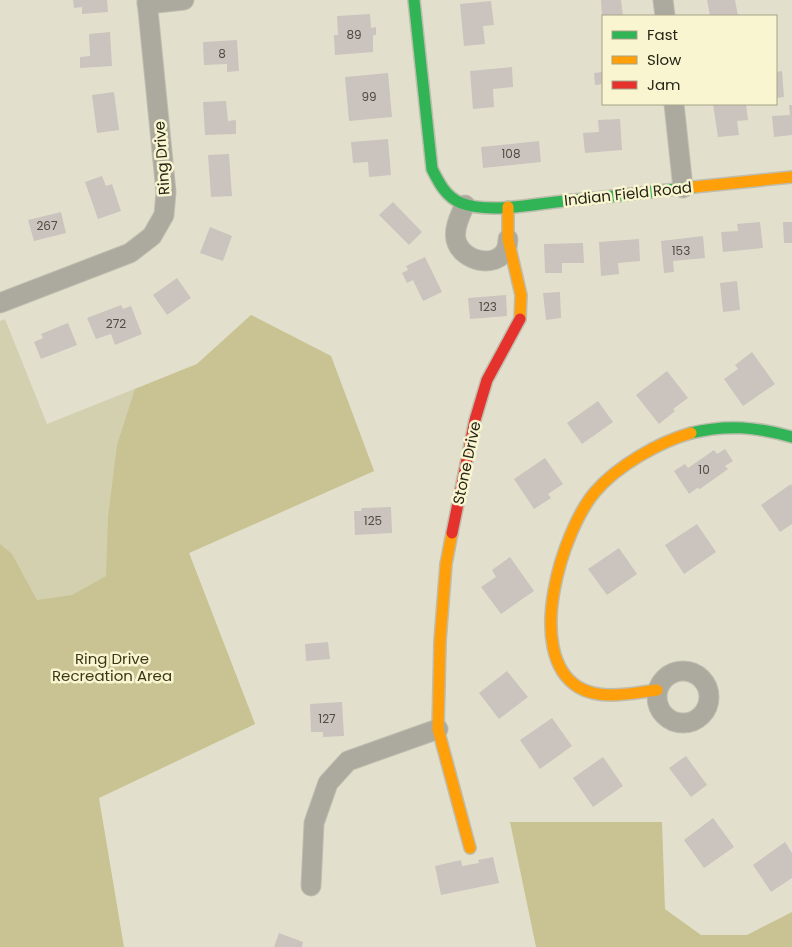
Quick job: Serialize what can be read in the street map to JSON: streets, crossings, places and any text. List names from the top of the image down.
{
  "streets": {
    "street": ["Ring Drive", "Indian Field Road", "Stone Drive"]
  },
  "crossings": [
    ["Indian Field Road", "Stone Drive"]
  ],
  "parks": ["Ring Drive Recreation Area"],
  "house_numbers": [
    "89",
    "8",
    "99",
    "108",
    "267",
    "153",
    "123",
    "272",
    "10",
    "125",
    "127"
  ],
  "legend": ["Fast", "Slow", "Jam"]
}
